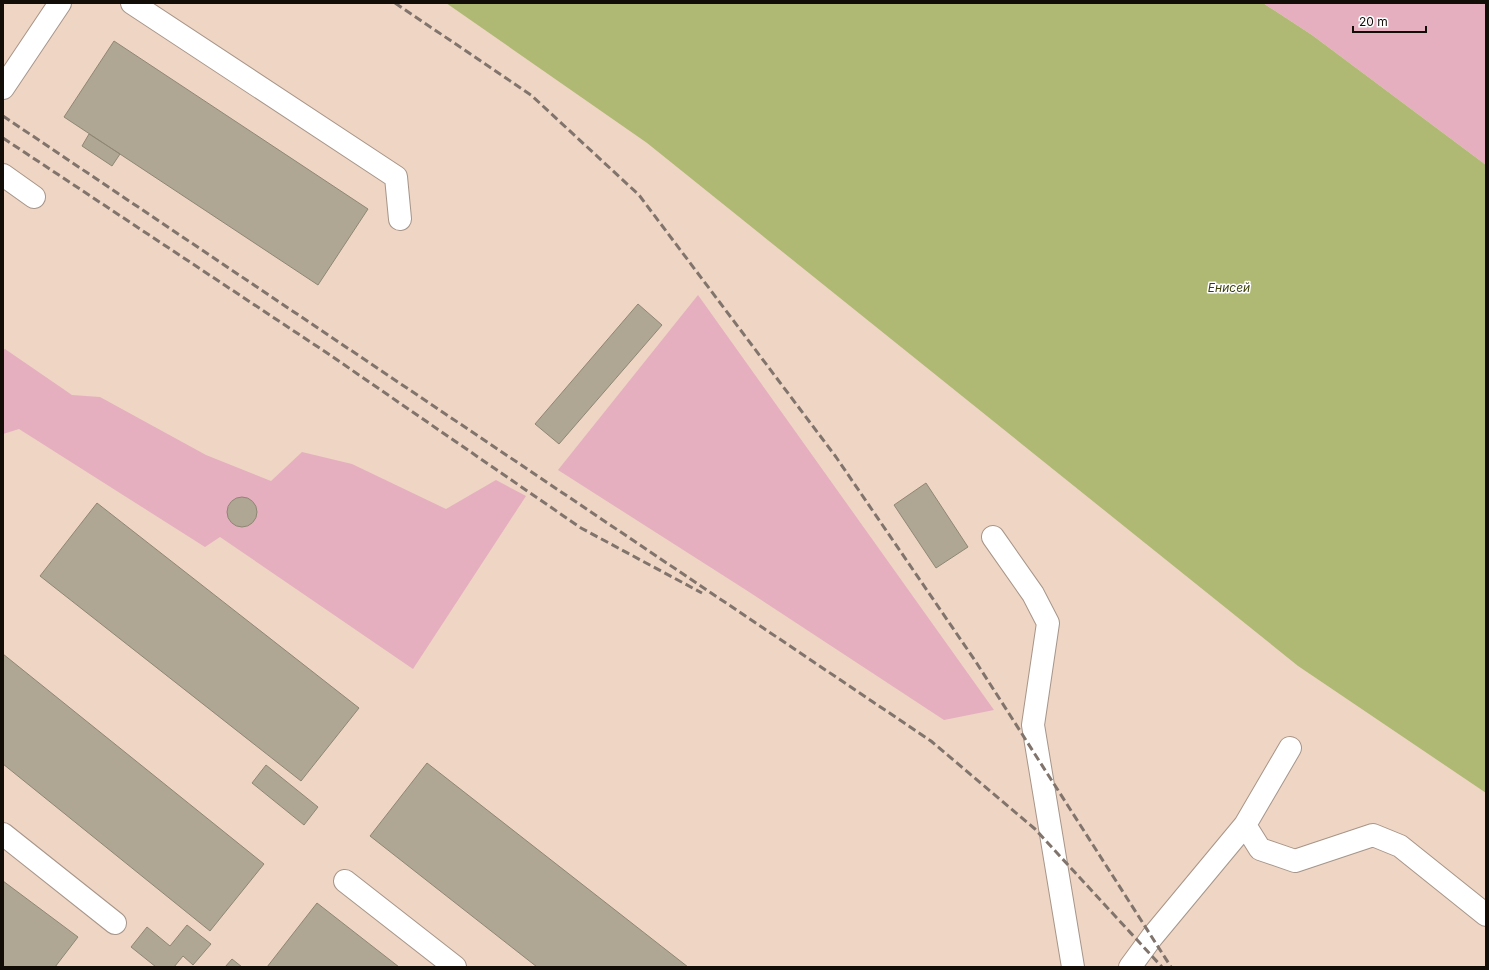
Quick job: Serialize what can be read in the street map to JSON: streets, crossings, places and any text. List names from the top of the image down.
{
  "water": ["Енисей"],
  "scale_bar": "20 m"
}
